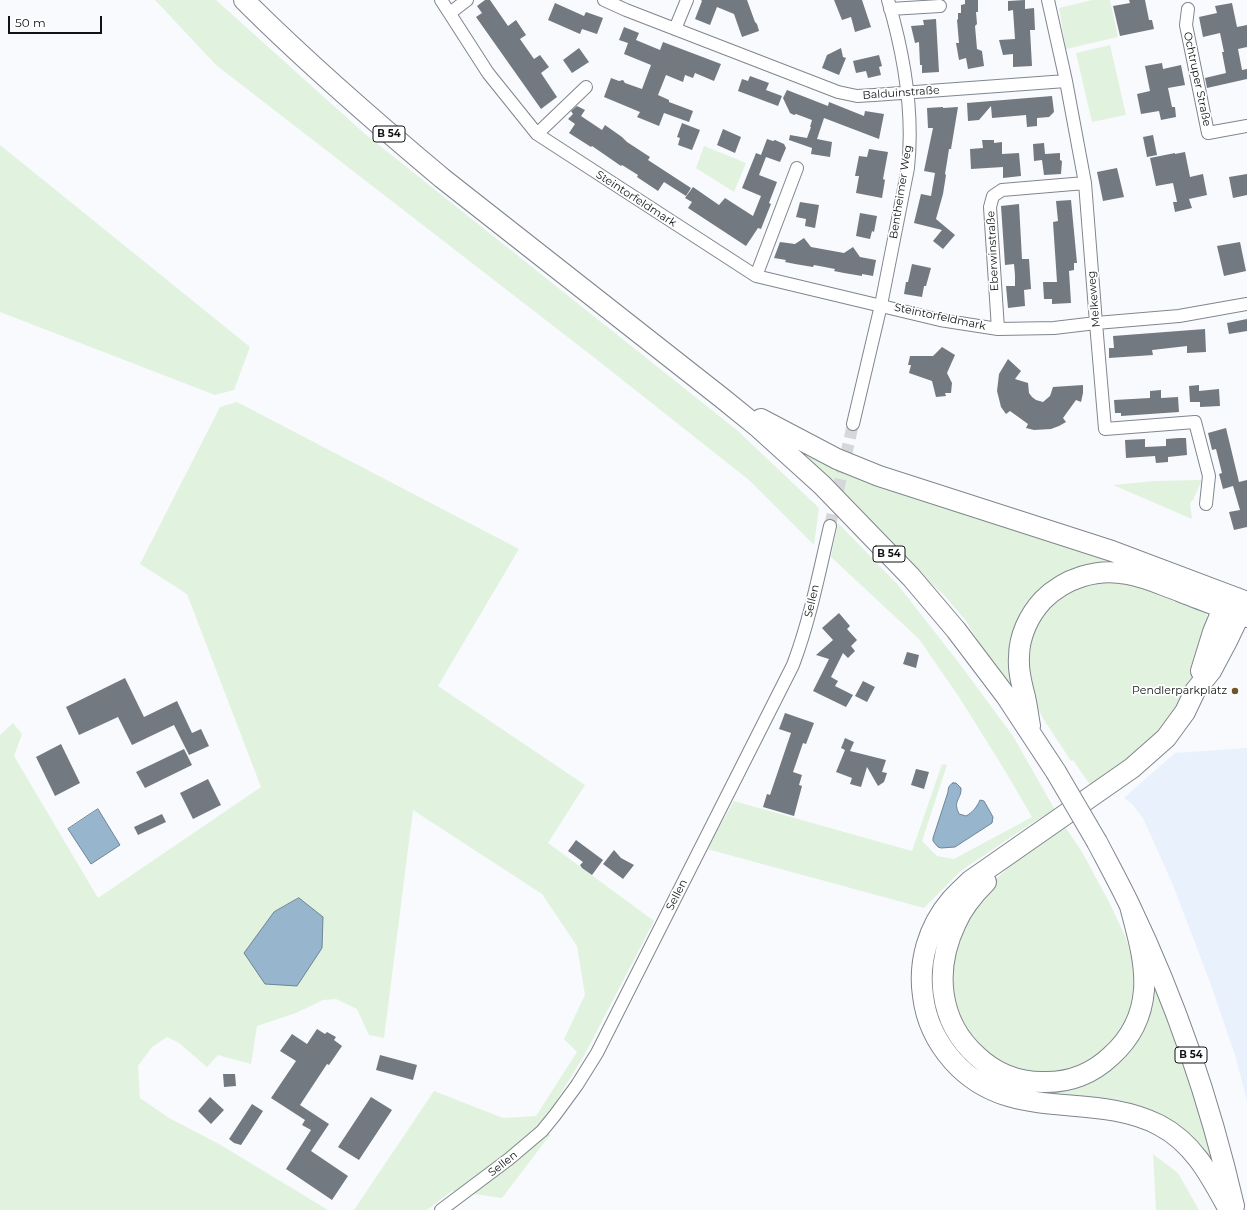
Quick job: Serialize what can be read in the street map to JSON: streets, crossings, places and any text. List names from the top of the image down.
{
  "streets": {
    "highway": ["B 54"],
    "street": [
      "Ochtruper Straße",
      "Balduinstraße",
      "Bentheimer Weg",
      "Steintorfeldmark",
      "Eberwinstraße",
      "Melkeweg",
      "Sellen"
    ]
  },
  "crossings": [
    ["Balduinstraße", "Bentheimer Weg"],
    ["Balduinstraße", "Melkeweg"],
    ["Bentheimer Weg", "Steintorfeldmark"],
    ["Steintorfeldmark", "Eberwinstraße"],
    ["Steintorfeldmark", "Melkeweg"],
    ["Eberwinstraße", "Melkeweg"]
  ],
  "places": ["Pendlerparkplatz"],
  "scale_bar": "50 m"
}
